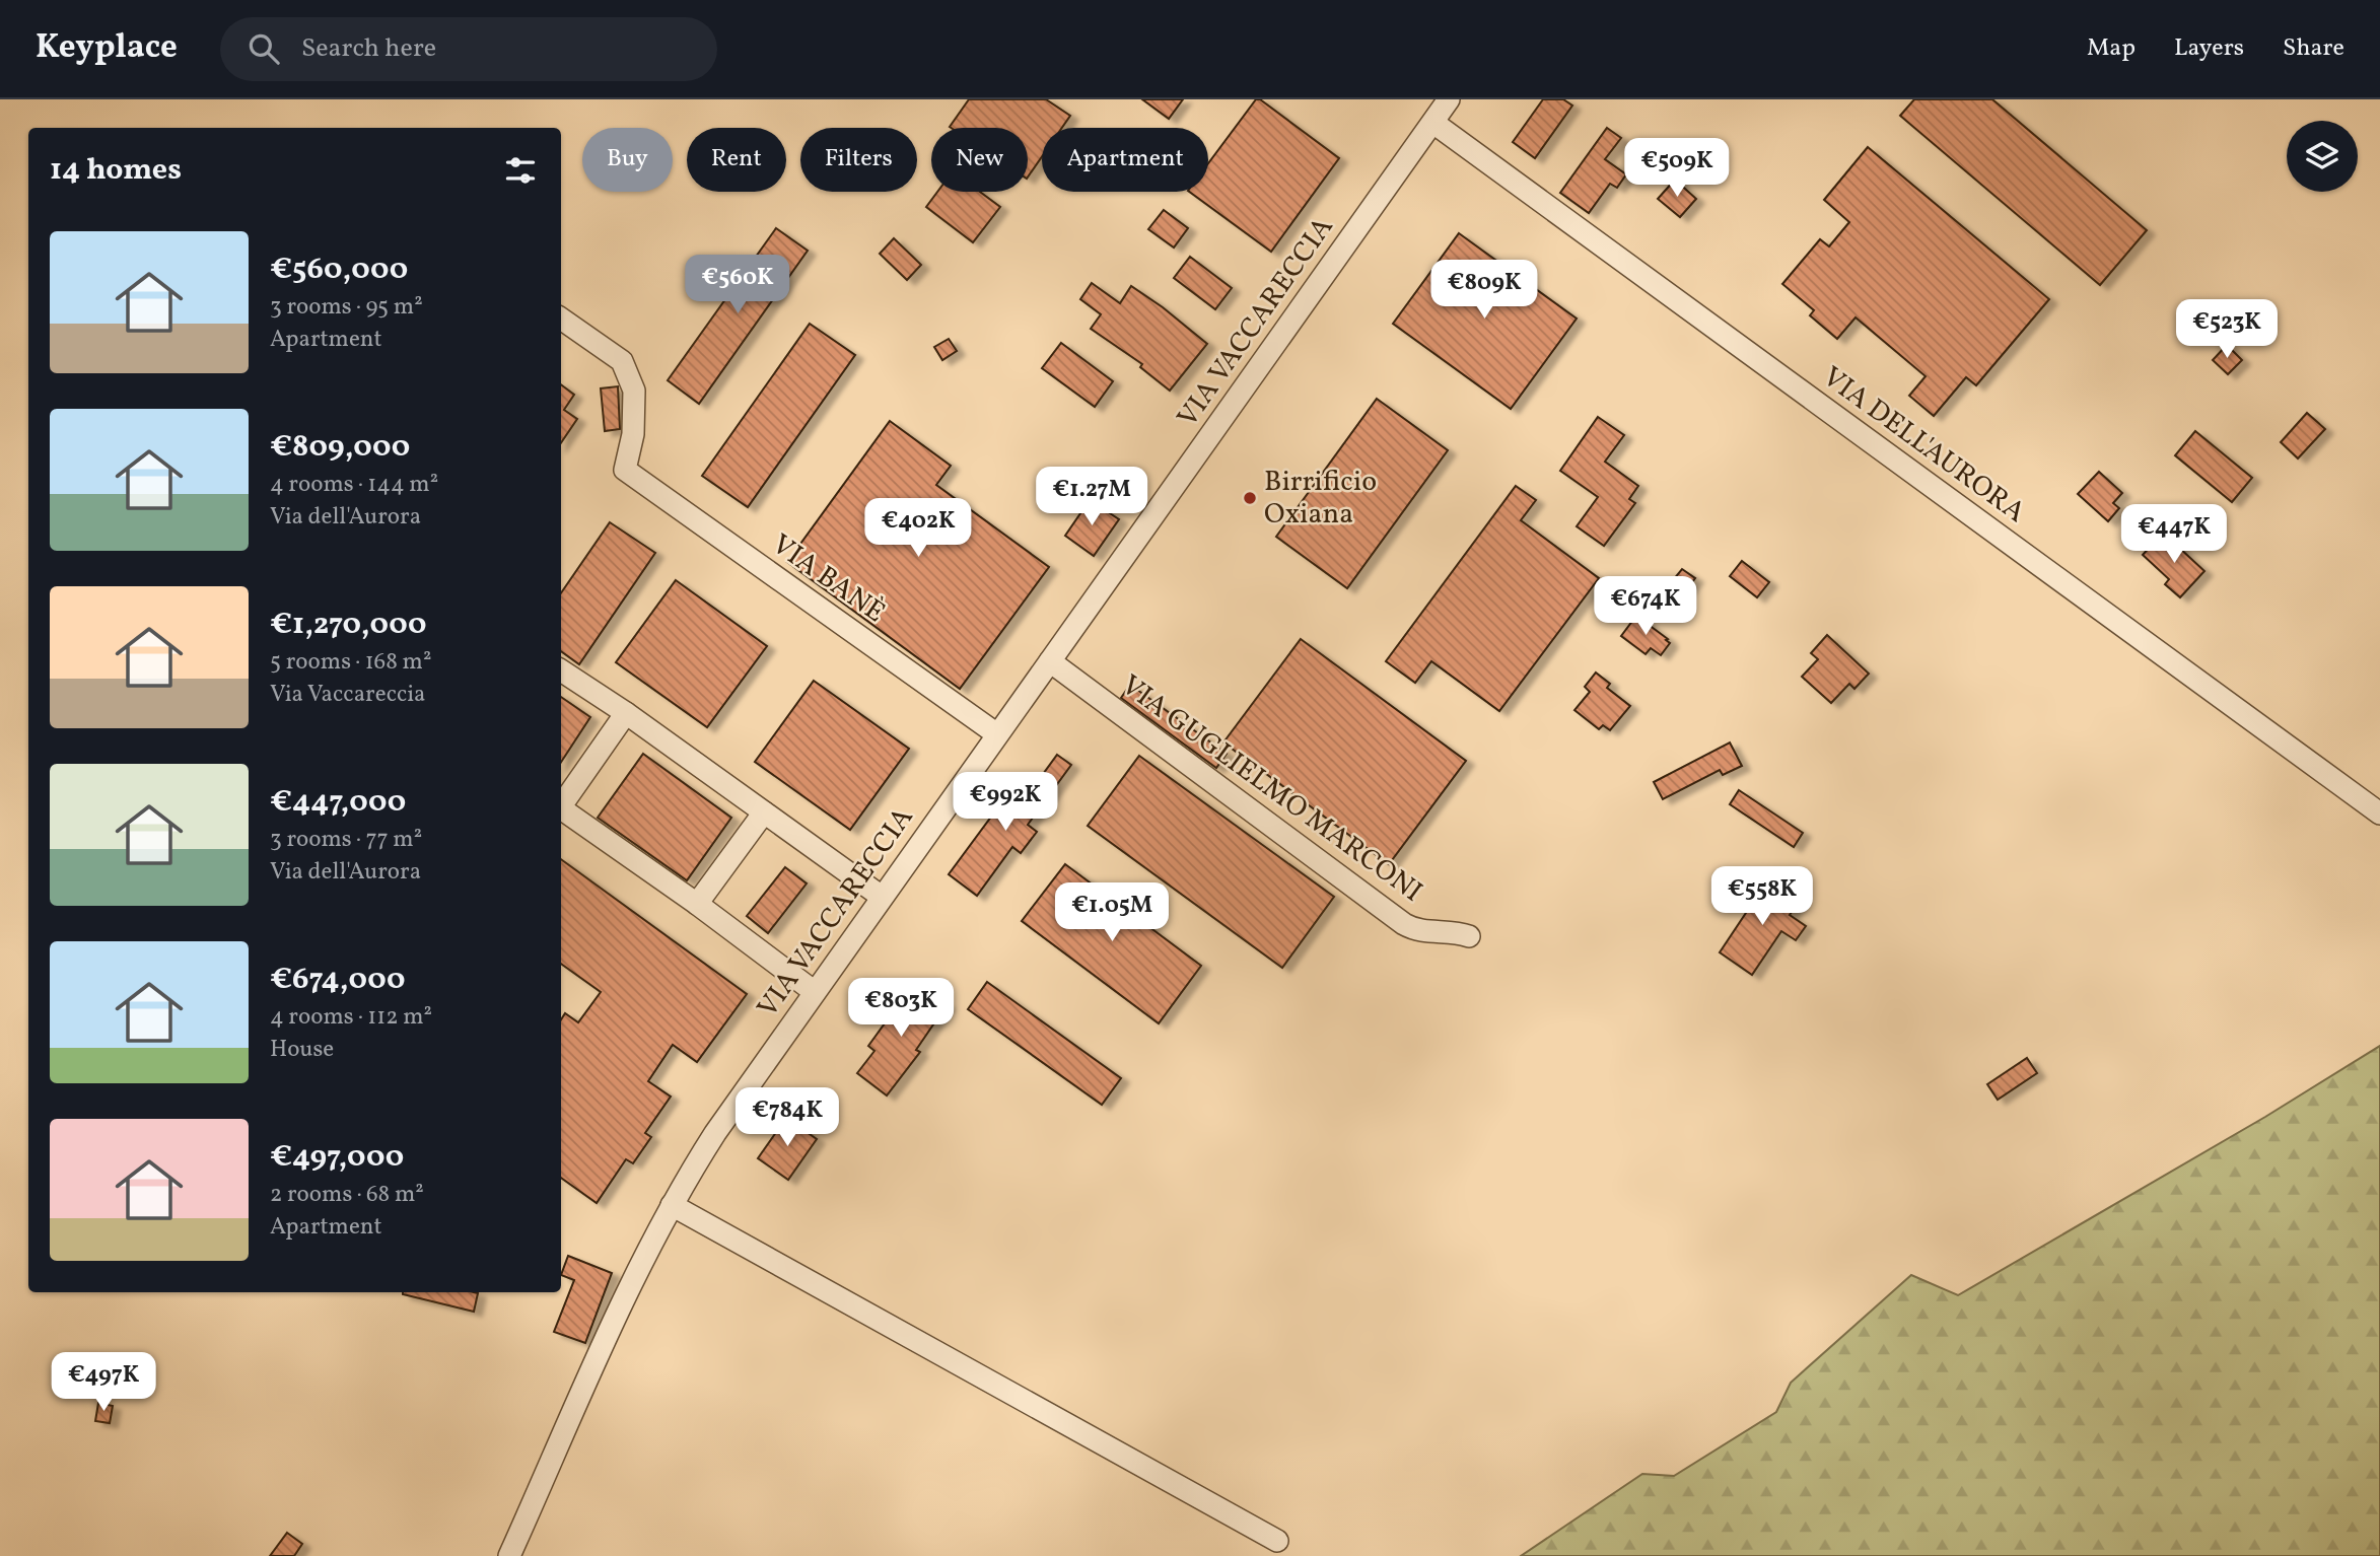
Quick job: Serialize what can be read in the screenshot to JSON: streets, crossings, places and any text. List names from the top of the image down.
{
  "streets": {
    "street": [
      "VIA VACCARECCIA",
      "VIA DELL'AURORA",
      "VIA BANÈ",
      "VIA GUGLIELMO MARCONI"
    ]
  },
  "crossings": [
    ["VIA VACCARECCIA", "VIA DELL'AURORA"],
    ["VIA VACCARECCIA", "VIA BANÈ"],
    ["VIA VACCARECCIA", "VIA GUGLIELMO MARCONI"]
  ],
  "places": ["Birrificio Oxiana"],
  "page": {
    "header": "Keyplace",
    "search": "Search here",
    "nav": ["Map", "Layers", "Share"],
    "chip": [
      "Buy",
      "Rent",
      "Filters",
      "New",
      "Apartment"
    ],
    "heading": "14 homes",
    "price": [
      "€509K",
      "€560K",
      "€809K",
      "€523K",
      "€1.27M",
      "€402K",
      "€447K",
      "€674K",
      "€992K",
      "€558K",
      "€1.05M",
      "€803K",
      "€784K",
      "€497K"
    ],
    "list": [
      {
        "name": "€560,000",
        "note": "3 rooms · 95 m² · Apartment"
      },
      {
        "name": "€809,000",
        "note": "4 rooms · 144 m² · Via dell'Aurora"
      },
      {
        "name": "€1,270,000",
        "note": "5 rooms · 168 m² · Via Vaccareccia"
      },
      {
        "name": "€447,000",
        "note": "3 rooms · 77 m² · Via dell'Aurora"
      },
      {
        "name": "€674,000",
        "note": "4 rooms · 112 m² · House"
      },
      {
        "name": "€497,000",
        "note": "2 rooms · 68 m² · Apartment"
      }
    ]
  }
}
